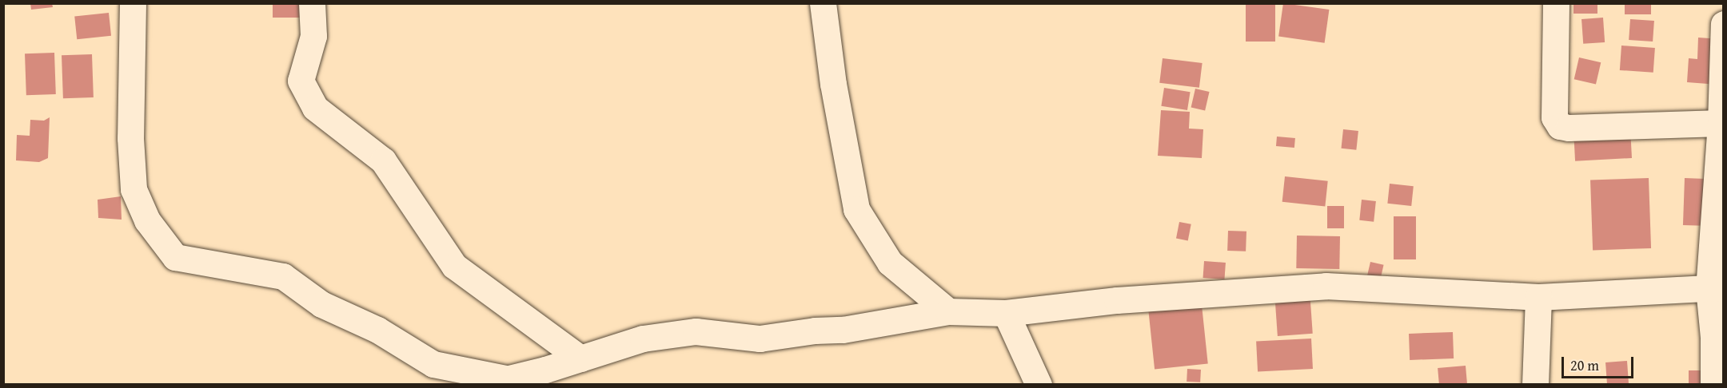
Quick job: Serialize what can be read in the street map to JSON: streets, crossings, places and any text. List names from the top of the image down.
{
  "scale_bar": "20 m"
}
